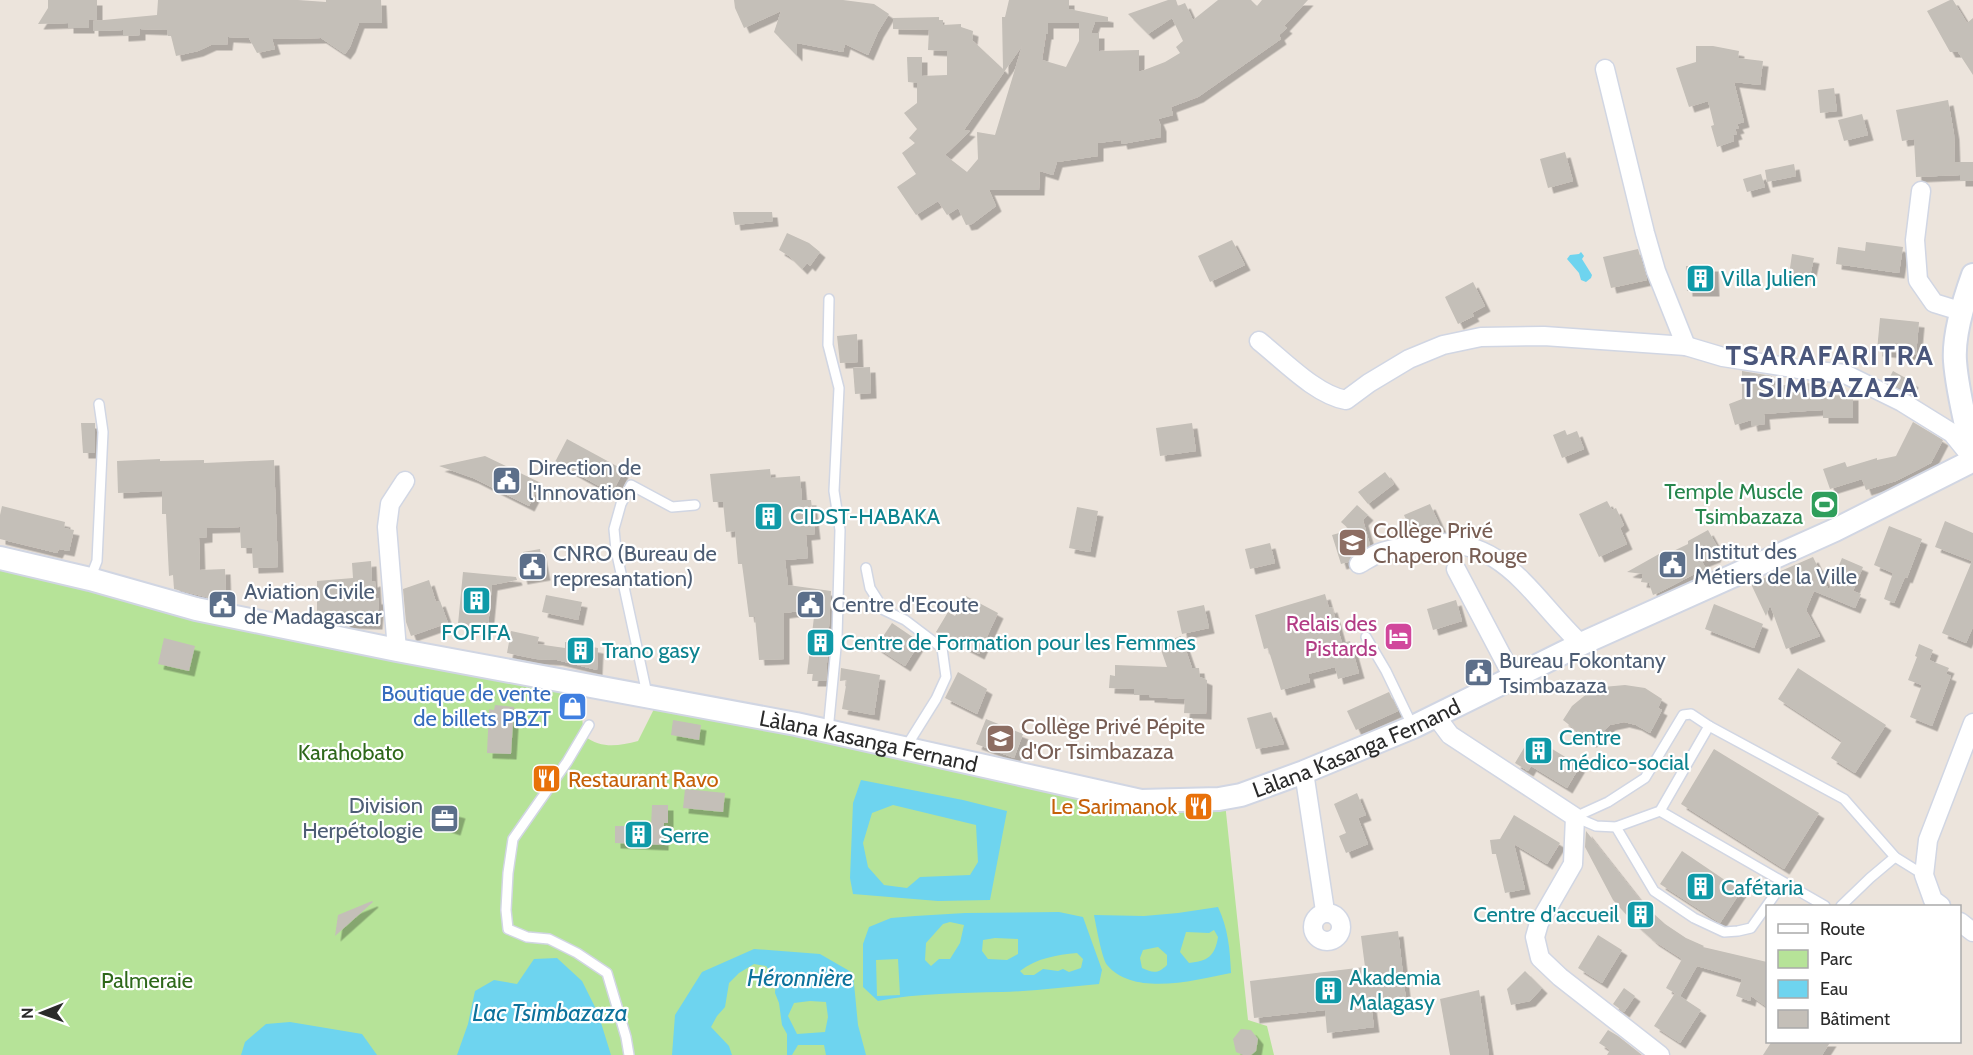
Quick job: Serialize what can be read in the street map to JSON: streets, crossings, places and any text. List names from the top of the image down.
{
  "streets": {
    "street": ["Làlana Kasanga Fernand"]
  },
  "districts": ["TSARAFARITRA TSIMBAZAZA"],
  "water": ["Héronnière", "Lac Tsimbazaza"],
  "parks": ["Karahobato", "Palmeraie"],
  "places": {
    "building": [
      "Villa Julien",
      "CIDST-HABAKA",
      "FOFIFA",
      "Centre de Formation pour les Femmes",
      "Trano gasy",
      "Centre médico-social",
      "Serre",
      "Cafétaria",
      "Centre d'accueil",
      "Akademia Malagasy"
    ],
    "public building": [
      "Direction de l'Innovation",
      "Institut des Métiers de la Ville",
      "CNRO (Bureau de represantation)",
      "Aviation Civile de Madagascar",
      "Centre d'Ecoute",
      "Bureau Fokontany Tsimbazaza"
    ],
    "sports": ["Temple Muscle Tsimbazaza"],
    "school or university": ["Collège Privé Chaperon Rouge", "Collège Privé Pépite d'Or Tsimbazaza"],
    "hotel": ["Relais des Pistards"],
    "shop": ["Boutique de vente de billets PBZT"],
    "restaurant": ["Restaurant Ravo", "Le Sarimanok"],
    "office": ["Division Herpétologie"]
  },
  "legend": [
    "Route",
    "Parc",
    "Eau",
    "Bâtiment"
  ],
  "north": "left"
}
